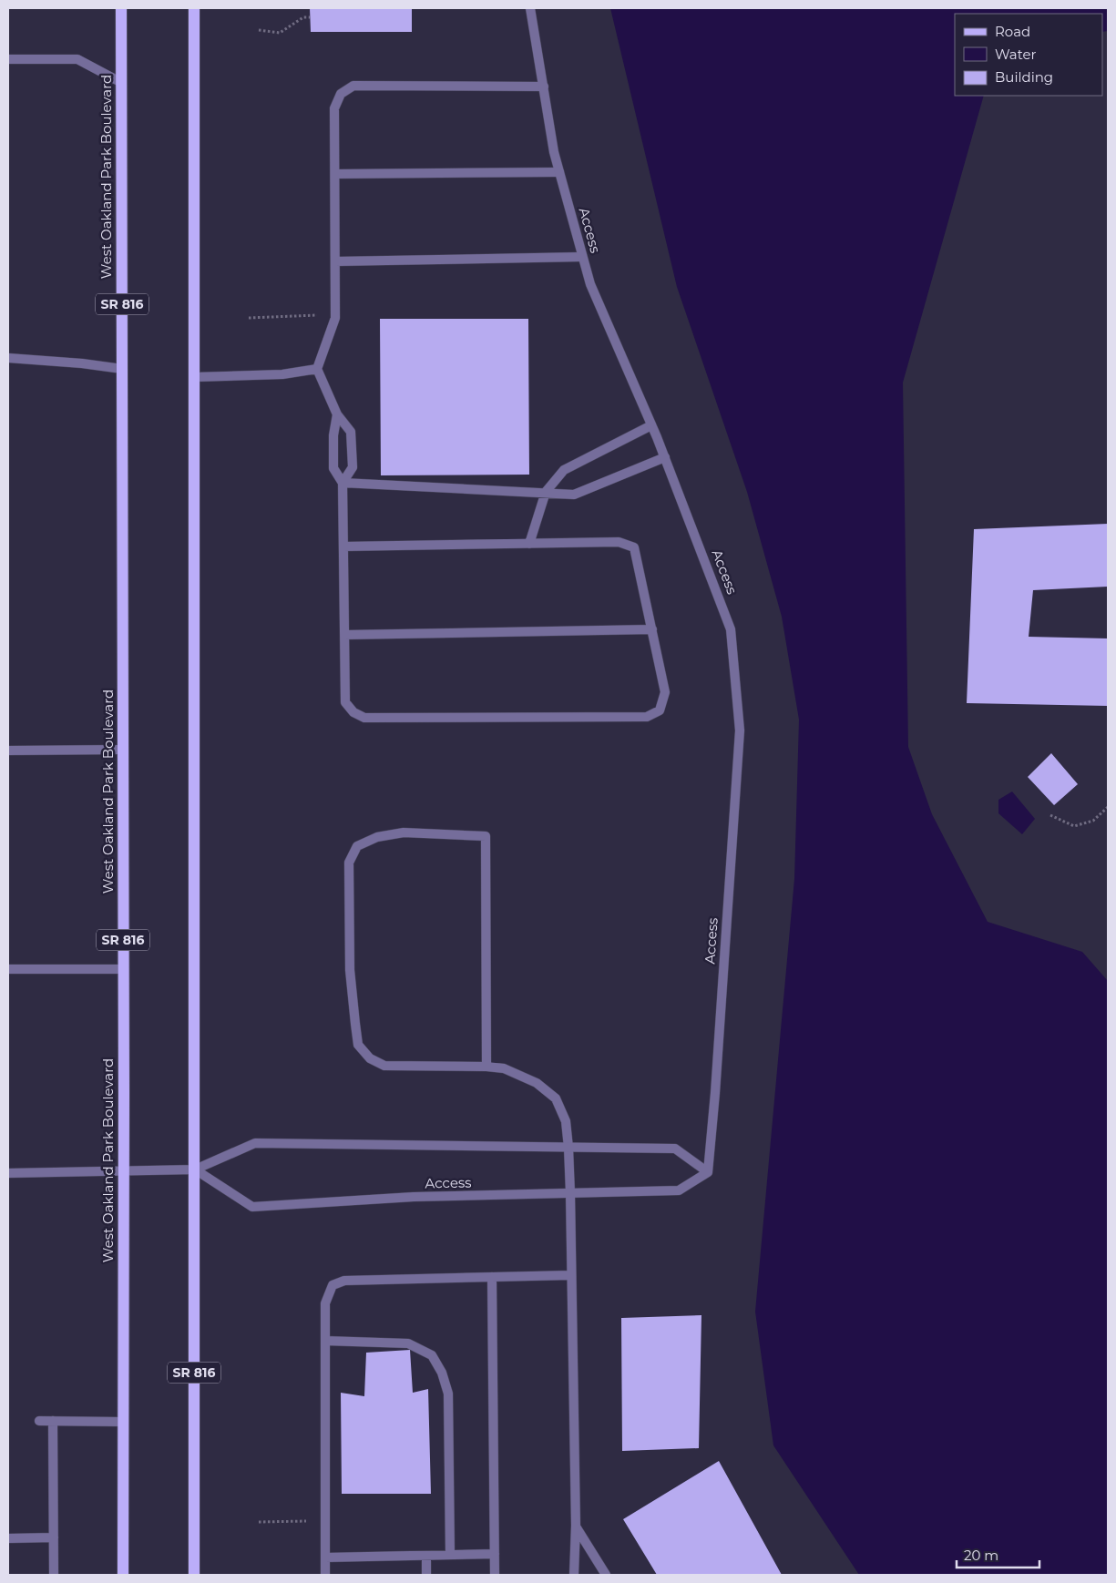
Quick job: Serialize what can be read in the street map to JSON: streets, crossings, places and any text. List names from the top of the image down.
{
  "streets": {
    "main road": ["West Oakland Park Boulevard", "SR 816"],
    "street": ["Access"]
  },
  "crossings": [
    ["Access", "SR 816"]
  ],
  "legend": ["Road", "Water", "Building"],
  "scale_bar": "20 m"
}
